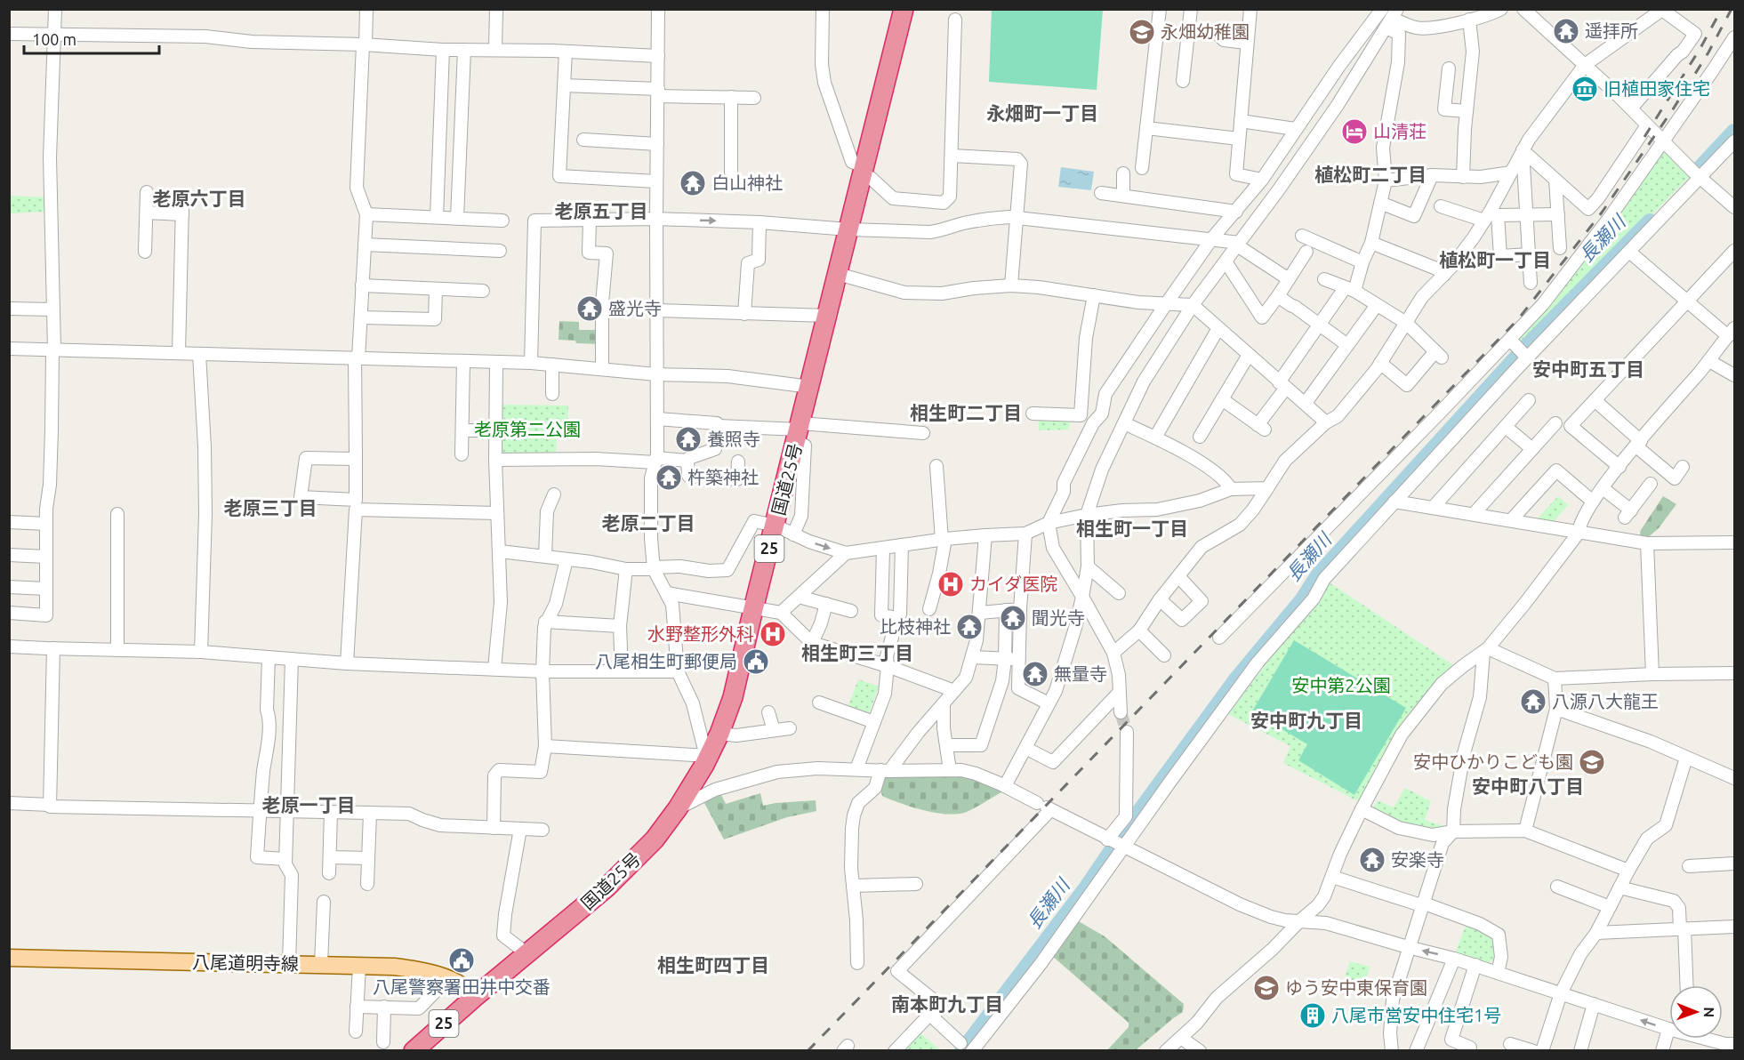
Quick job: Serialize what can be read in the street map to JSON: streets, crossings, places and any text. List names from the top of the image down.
{
  "streets": {
    "highway": ["国道25号", "25"],
    "main road": ["八尾道明寺線"]
  },
  "crossings": [
    ["国道25号", "八尾道明寺線"]
  ],
  "districts": [
    "永畑町一丁目",
    "植松町二丁目",
    "老原六丁目",
    "老原五丁目",
    "植松町一丁目",
    "安中町五丁目",
    "相生町二丁目",
    "老原三丁目",
    "老原二丁目",
    "相生町一丁目",
    "相生町三丁目",
    "安中町九丁目",
    "安中町八丁目",
    "老原一丁目",
    "相生町四丁目",
    "南本町九丁目"
  ],
  "water": ["長瀬川"],
  "parks": ["老原第二公園", "安中第2公園"],
  "places": {
    "temple": [
      "遥拝所",
      "白山神社",
      "盛光寺",
      "養照寺",
      "杵築神社",
      "聞光寺",
      "比枝神社",
      "無量寺",
      "八源八大龍王",
      "安楽寺"
    ],
    "school or university": ["永畑幼稚園", "安中ひかりこども園", "ゆう安中東保育園"],
    "museum": ["旧植田家住宅"],
    "hotel": ["山清荘"],
    "hospital": ["カイダ医院", "水野整形外科"],
    "public building": ["八尾相生町郵便局", "八尾警察署田井中交番"],
    "building": ["八尾市営安中住宅1号"]
  },
  "scale_bar": "100 m",
  "north": "right"
}
